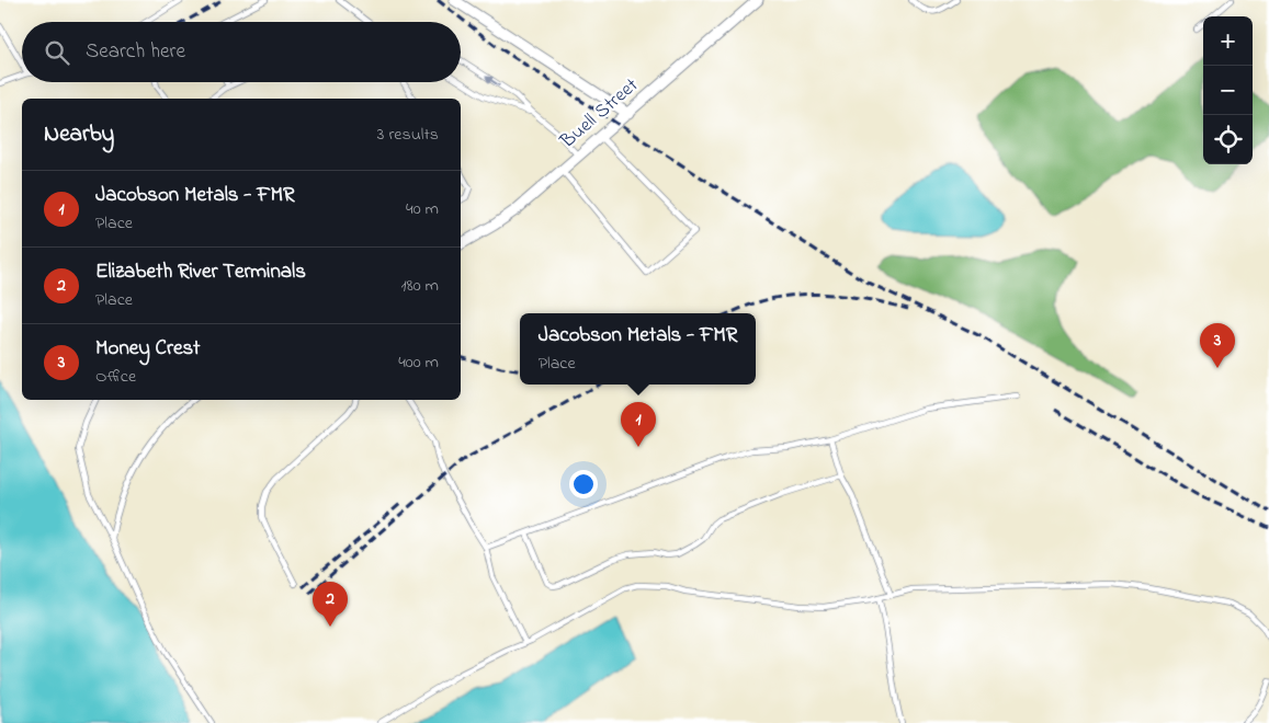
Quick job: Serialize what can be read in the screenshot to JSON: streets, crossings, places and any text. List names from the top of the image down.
{
  "streets": {
    "street": ["Buell Street"]
  },
  "page": {
    "map_buttons": ["+", "−"],
    "search": "Search here",
    "heading": ["Nearby", "3 results"],
    "list": [
      {
        "mark": "1",
        "name": "Jacobson Metals - FMR",
        "note": "Place",
        "value": "40 m"
      },
      {
        "mark": "2",
        "name": "Elizabeth River Terminals",
        "note": "Place",
        "value": "180 m"
      },
      {
        "mark": "3",
        "name": "Money Crest",
        "note": "Office",
        "value": "400 m"
      }
    ],
    "popup": ["Jacobson Metals - FMR", "Place"],
    "pins": ["3", "1", "2"]
  }
}
